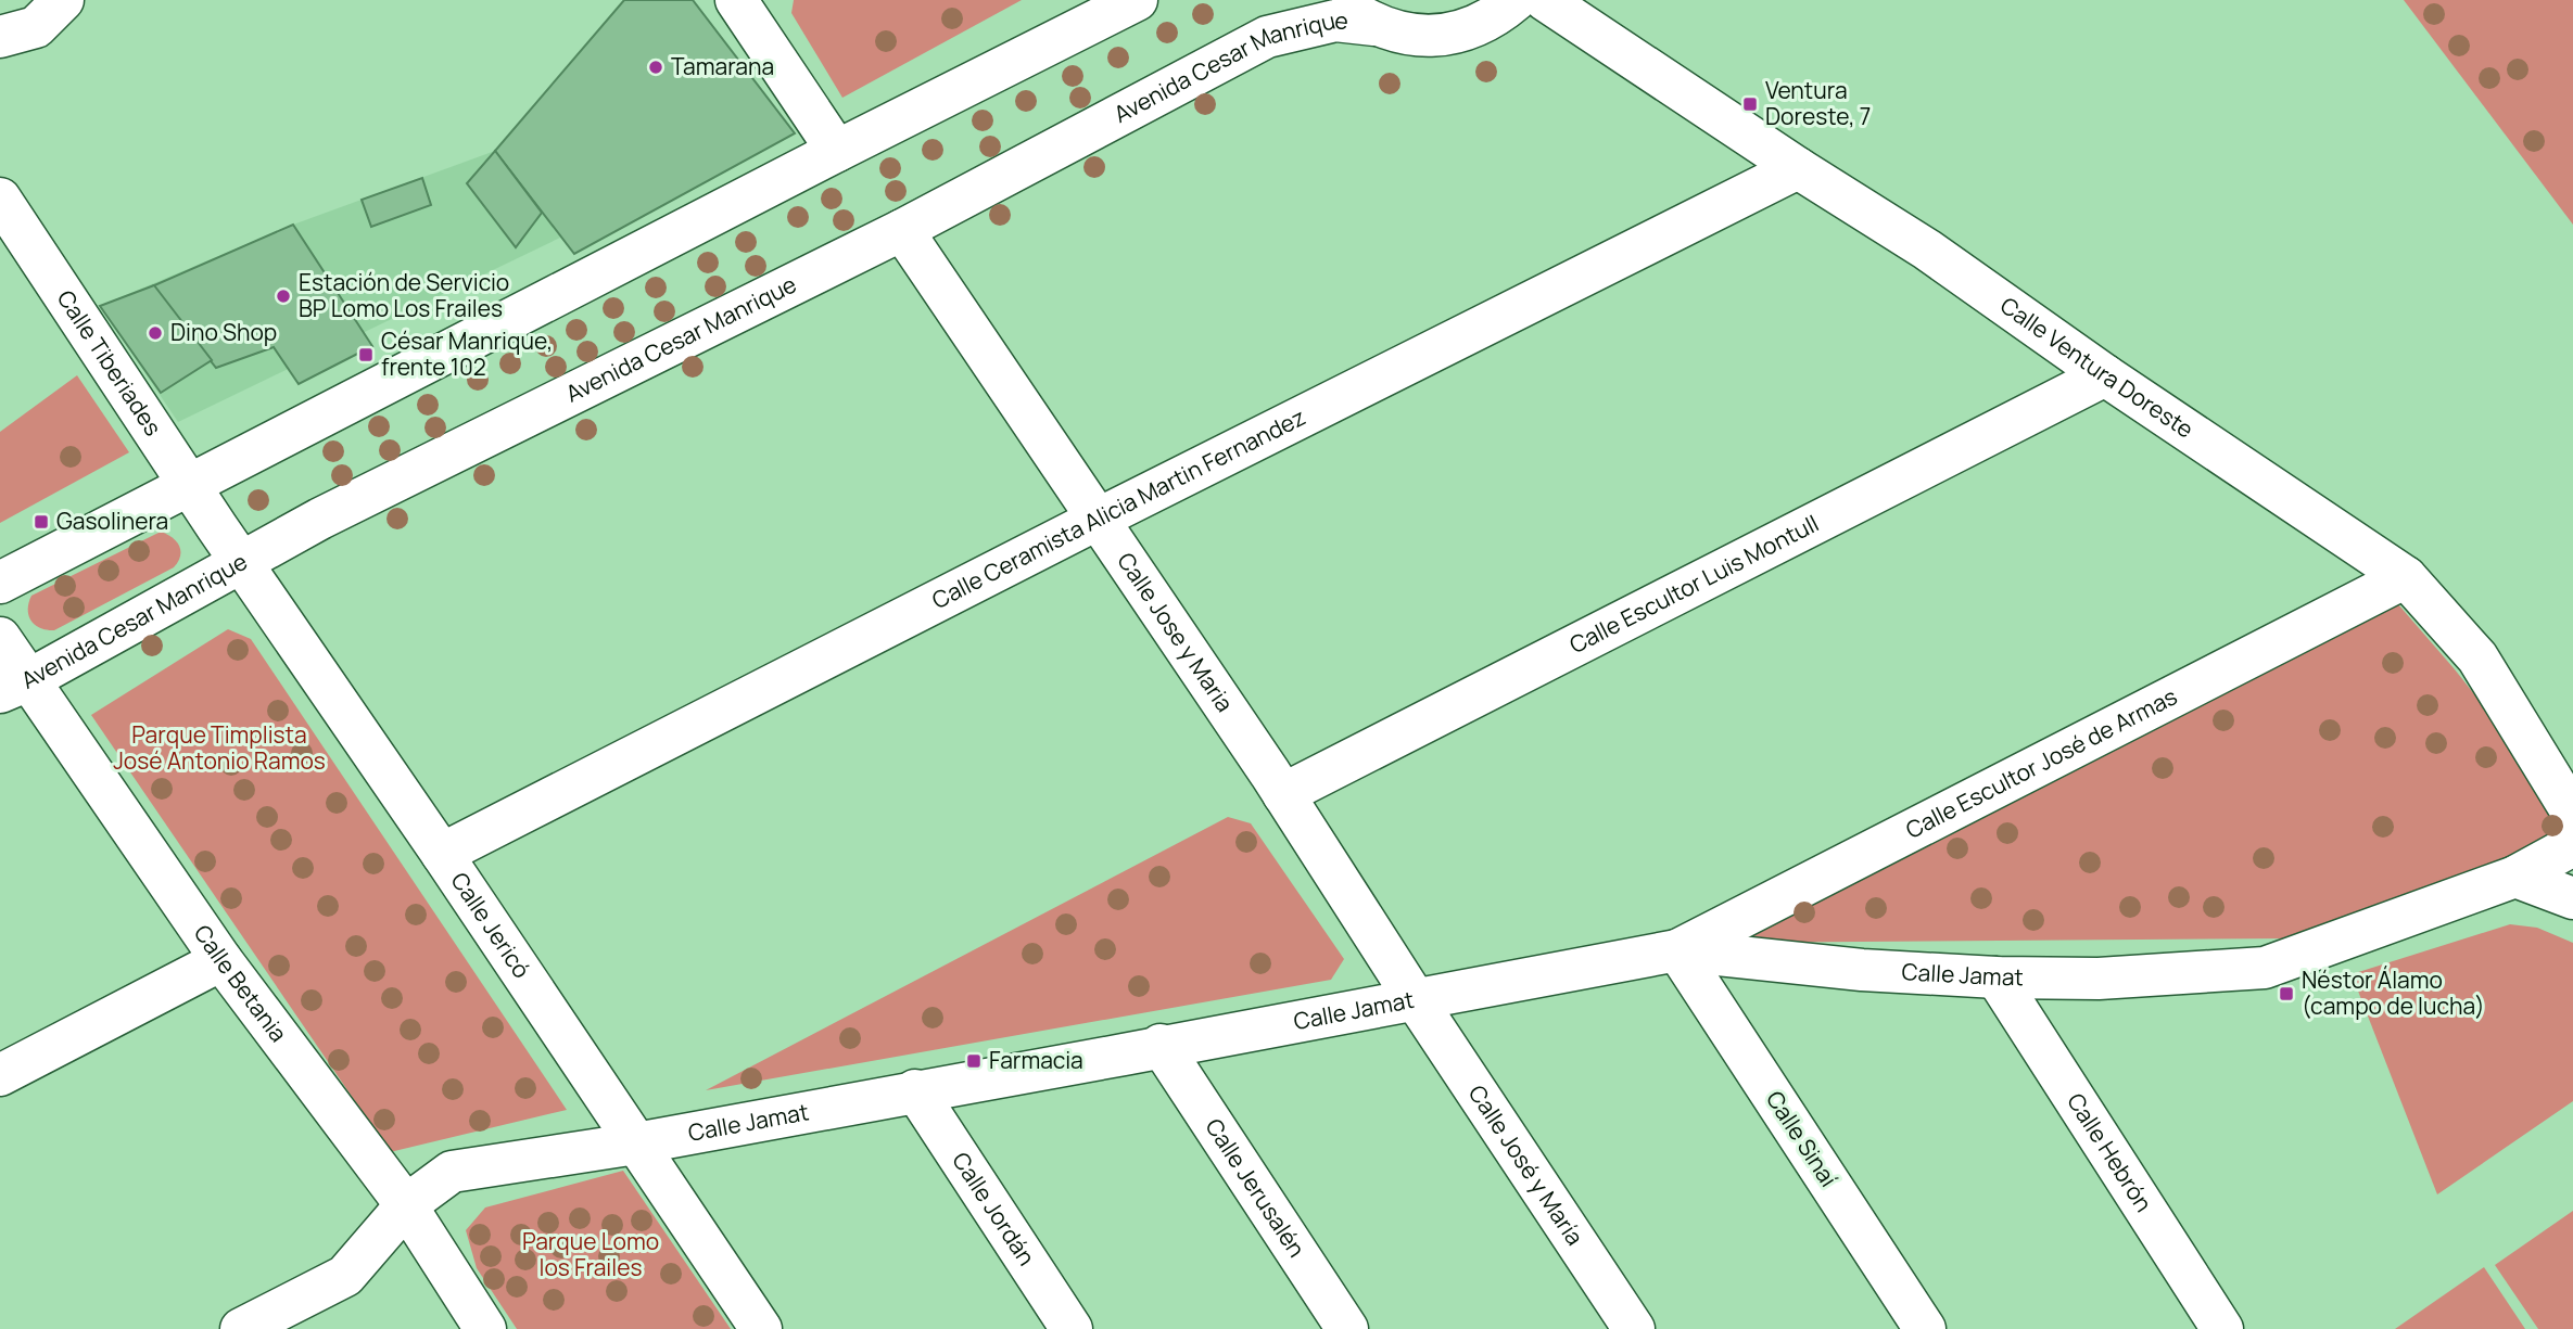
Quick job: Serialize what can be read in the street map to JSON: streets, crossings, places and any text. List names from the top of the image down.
{
  "streets": {
    "street": [
      "Avenida Cesar Manrique",
      "Calle Tiberiades",
      "Calle Ventura Doreste",
      "Calle Ceramista Alicia Martin Fernandez",
      "Calle Escultor Luis Montull",
      "Calle Jose y Maria",
      "Calle Escultor José de Armas",
      "Calle Jericó",
      "Calle Jamat",
      "Calle Betania",
      "Calle Sinaí",
      "Calle Hebrón",
      "Calle José y María",
      "Calle Jerusalén",
      "Calle Jordán"
    ]
  },
  "crossings": [
    ["Avenida Cesar Manrique", "Calle Jose y Maria"],
    ["Avenida Cesar Manrique", "Calle Jericó"],
    ["Avenida Cesar Manrique", "Calle Betania"],
    ["Calle Tiberiades", "Calle Jericó"],
    ["Calle Ventura Doreste", "Calle Ceramista Alicia Martin Fernandez"],
    ["Calle Ventura Doreste", "Calle Escultor Luis Montull"],
    ["Calle Ventura Doreste", "Calle Escultor José de Armas"],
    ["Calle Ceramista Alicia Martin Fernandez", "Calle Jose y Maria"],
    ["Calle Ceramista Alicia Martin Fernandez", "Calle Jericó"],
    ["Calle Escultor Luis Montull", "Calle Jose y Maria"],
    ["Calle Jose y Maria", "Calle Jamat"],
    ["Calle Jose y Maria", "Calle José y María"],
    ["Calle Escultor José de Armas", "Calle Jamat"],
    ["Calle Escultor José de Armas", "Calle Sinaí"],
    ["Calle Jericó", "Calle Jamat"],
    ["Calle Jamat", "Calle Betania"],
    ["Calle Jamat", "Calle Sinaí"],
    ["Calle Jamat", "Calle Hebrón"],
    ["Calle Jamat", "Calle José y María"],
    ["Calle Jamat", "Calle Jerusalén"],
    ["Calle Jamat", "Calle Jordán"]
  ],
  "parks": ["Parque Timplista José Antonio Ramos", "Parque Lomo los Frailes"],
  "places": {
    "other": ["Tamarana", "Estación de Servicio BP Lomo Los Frailes", "Dino Shop"],
    "transit": [
      "Ventura Doreste, 7",
      "César Manrique, frente 102",
      "Gasolinera",
      "Néstor Álamo (campo de lucha)",
      "Farmacia"
    ]
  }
}
